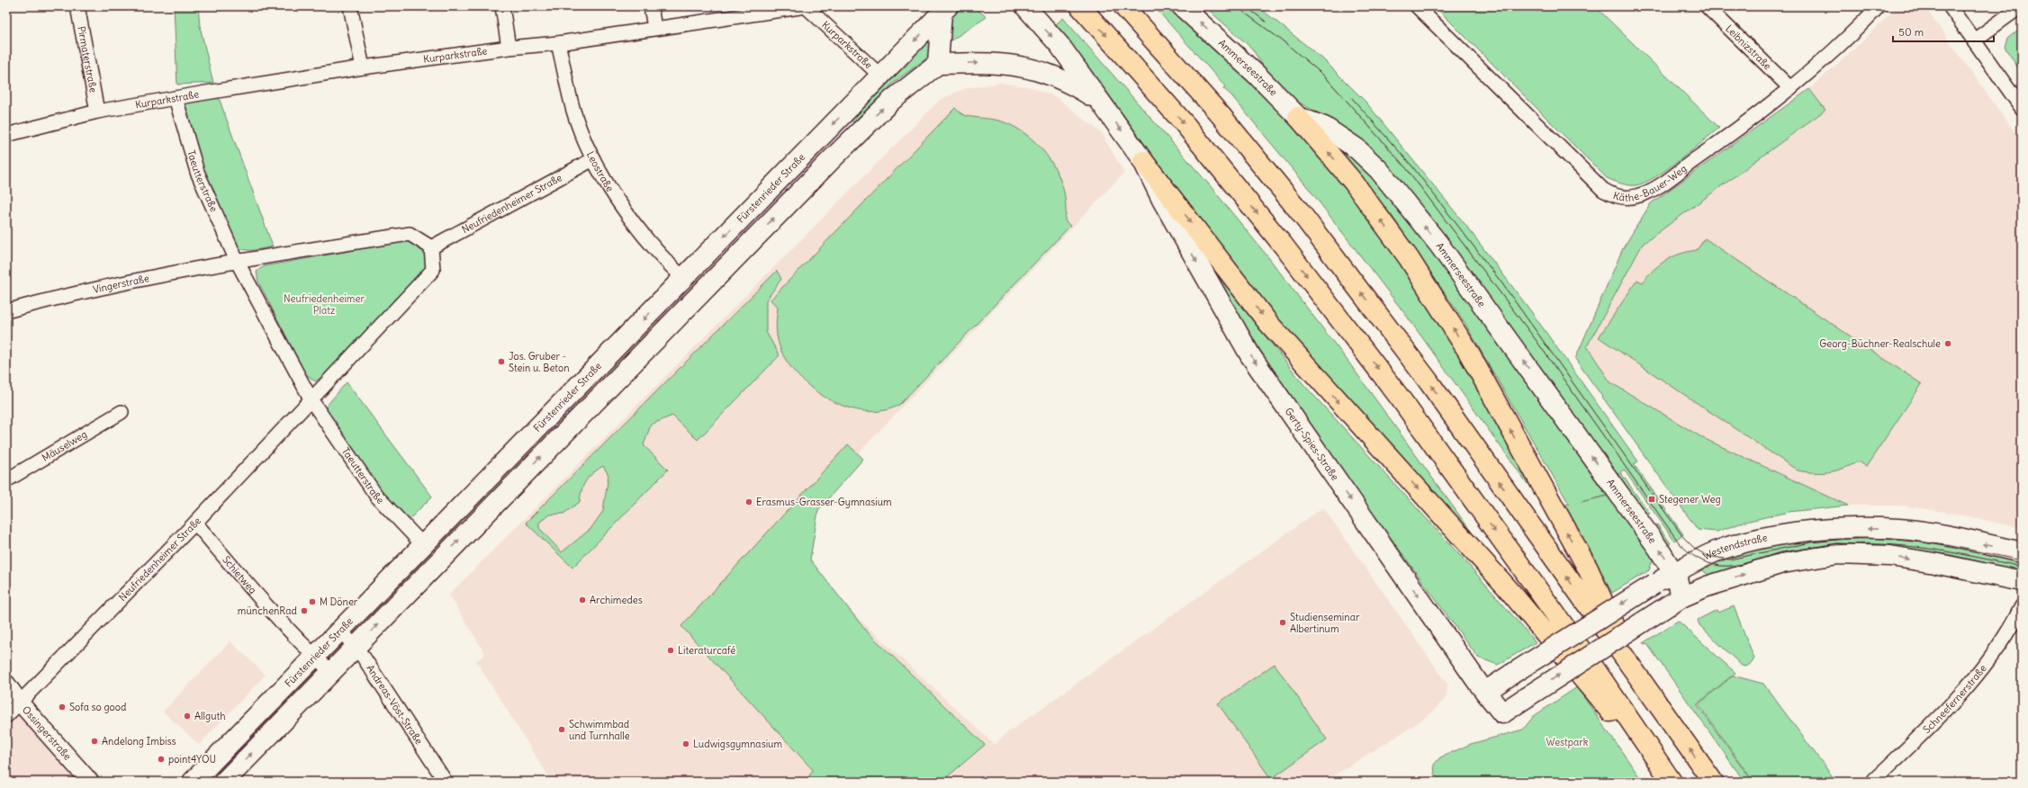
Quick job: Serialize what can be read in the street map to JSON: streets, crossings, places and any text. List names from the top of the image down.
{
  "streets": {
    "main road": [
      "Ammerseestraße",
      "Fürstenrieder Straße",
      "Gerty-Spies-Straße",
      "Westendstraße"
    ],
    "street": [
      "Kurparkstraße",
      "Leibnizstraße",
      "Pirmaterstraße",
      "Leostraße",
      "Käthe-Bauer-Weg",
      "Taeutterstraße",
      "Neufriedenheimer Straße",
      "Vingerstraße",
      "Mäuselweg",
      "Schietweg",
      "Schneefernerstraße",
      "Andreas-Vöst-Straße",
      "Ossingerstraße"
    ]
  },
  "crossings": [
    ["Kurparkstraße", "Pirmaterstraße"],
    ["Kurparkstraße", "Leostraße"],
    ["Kurparkstraße", "Taeutterstraße"],
    ["Kurparkstraße", "Fürstenrieder Straße"],
    ["Leibnizstraße", "Käthe-Bauer-Weg"],
    ["Ammerseestraße", "Gerty-Spies-Straße"],
    ["Ammerseestraße", "Westendstraße"],
    ["Leostraße", "Fürstenrieder Straße"],
    ["Leostraße", "Neufriedenheimer Straße"],
    ["Taeutterstraße", "Fürstenrieder Straße"],
    ["Taeutterstraße", "Neufriedenheimer Straße"],
    ["Taeutterstraße", "Vingerstraße"],
    ["Fürstenrieder Straße", "Schietweg"],
    ["Fürstenrieder Straße", "Andreas-Vöst-Straße"],
    ["Neufriedenheimer Straße", "Schietweg"],
    ["Neufriedenheimer Straße", "Ossingerstraße"],
    ["Gerty-Spies-Straße", "Westendstraße"]
  ],
  "one_way": ["Ammerseestraße"],
  "parks": ["Neufriedenheimer Platz", "Westpark"],
  "places": {
    "other": [
      "Georg-Büchner-Realschule",
      "Jos. Gruber - Stein u. Beton",
      "Erasmus-Grasser-Gymnasium",
      "Archimedes",
      "M Döner",
      "münchenRad",
      "Studienseminar Albertinum",
      "Literaturcafé",
      "Sofa so good",
      "Allguth",
      "Schwimmbad und Turnhalle",
      "Andelong Imbiss",
      "Ludwigsgymnasium",
      "point4YOU"
    ],
    "transit": ["Stegener Weg"]
  },
  "scale_bar": "50 m"
}
